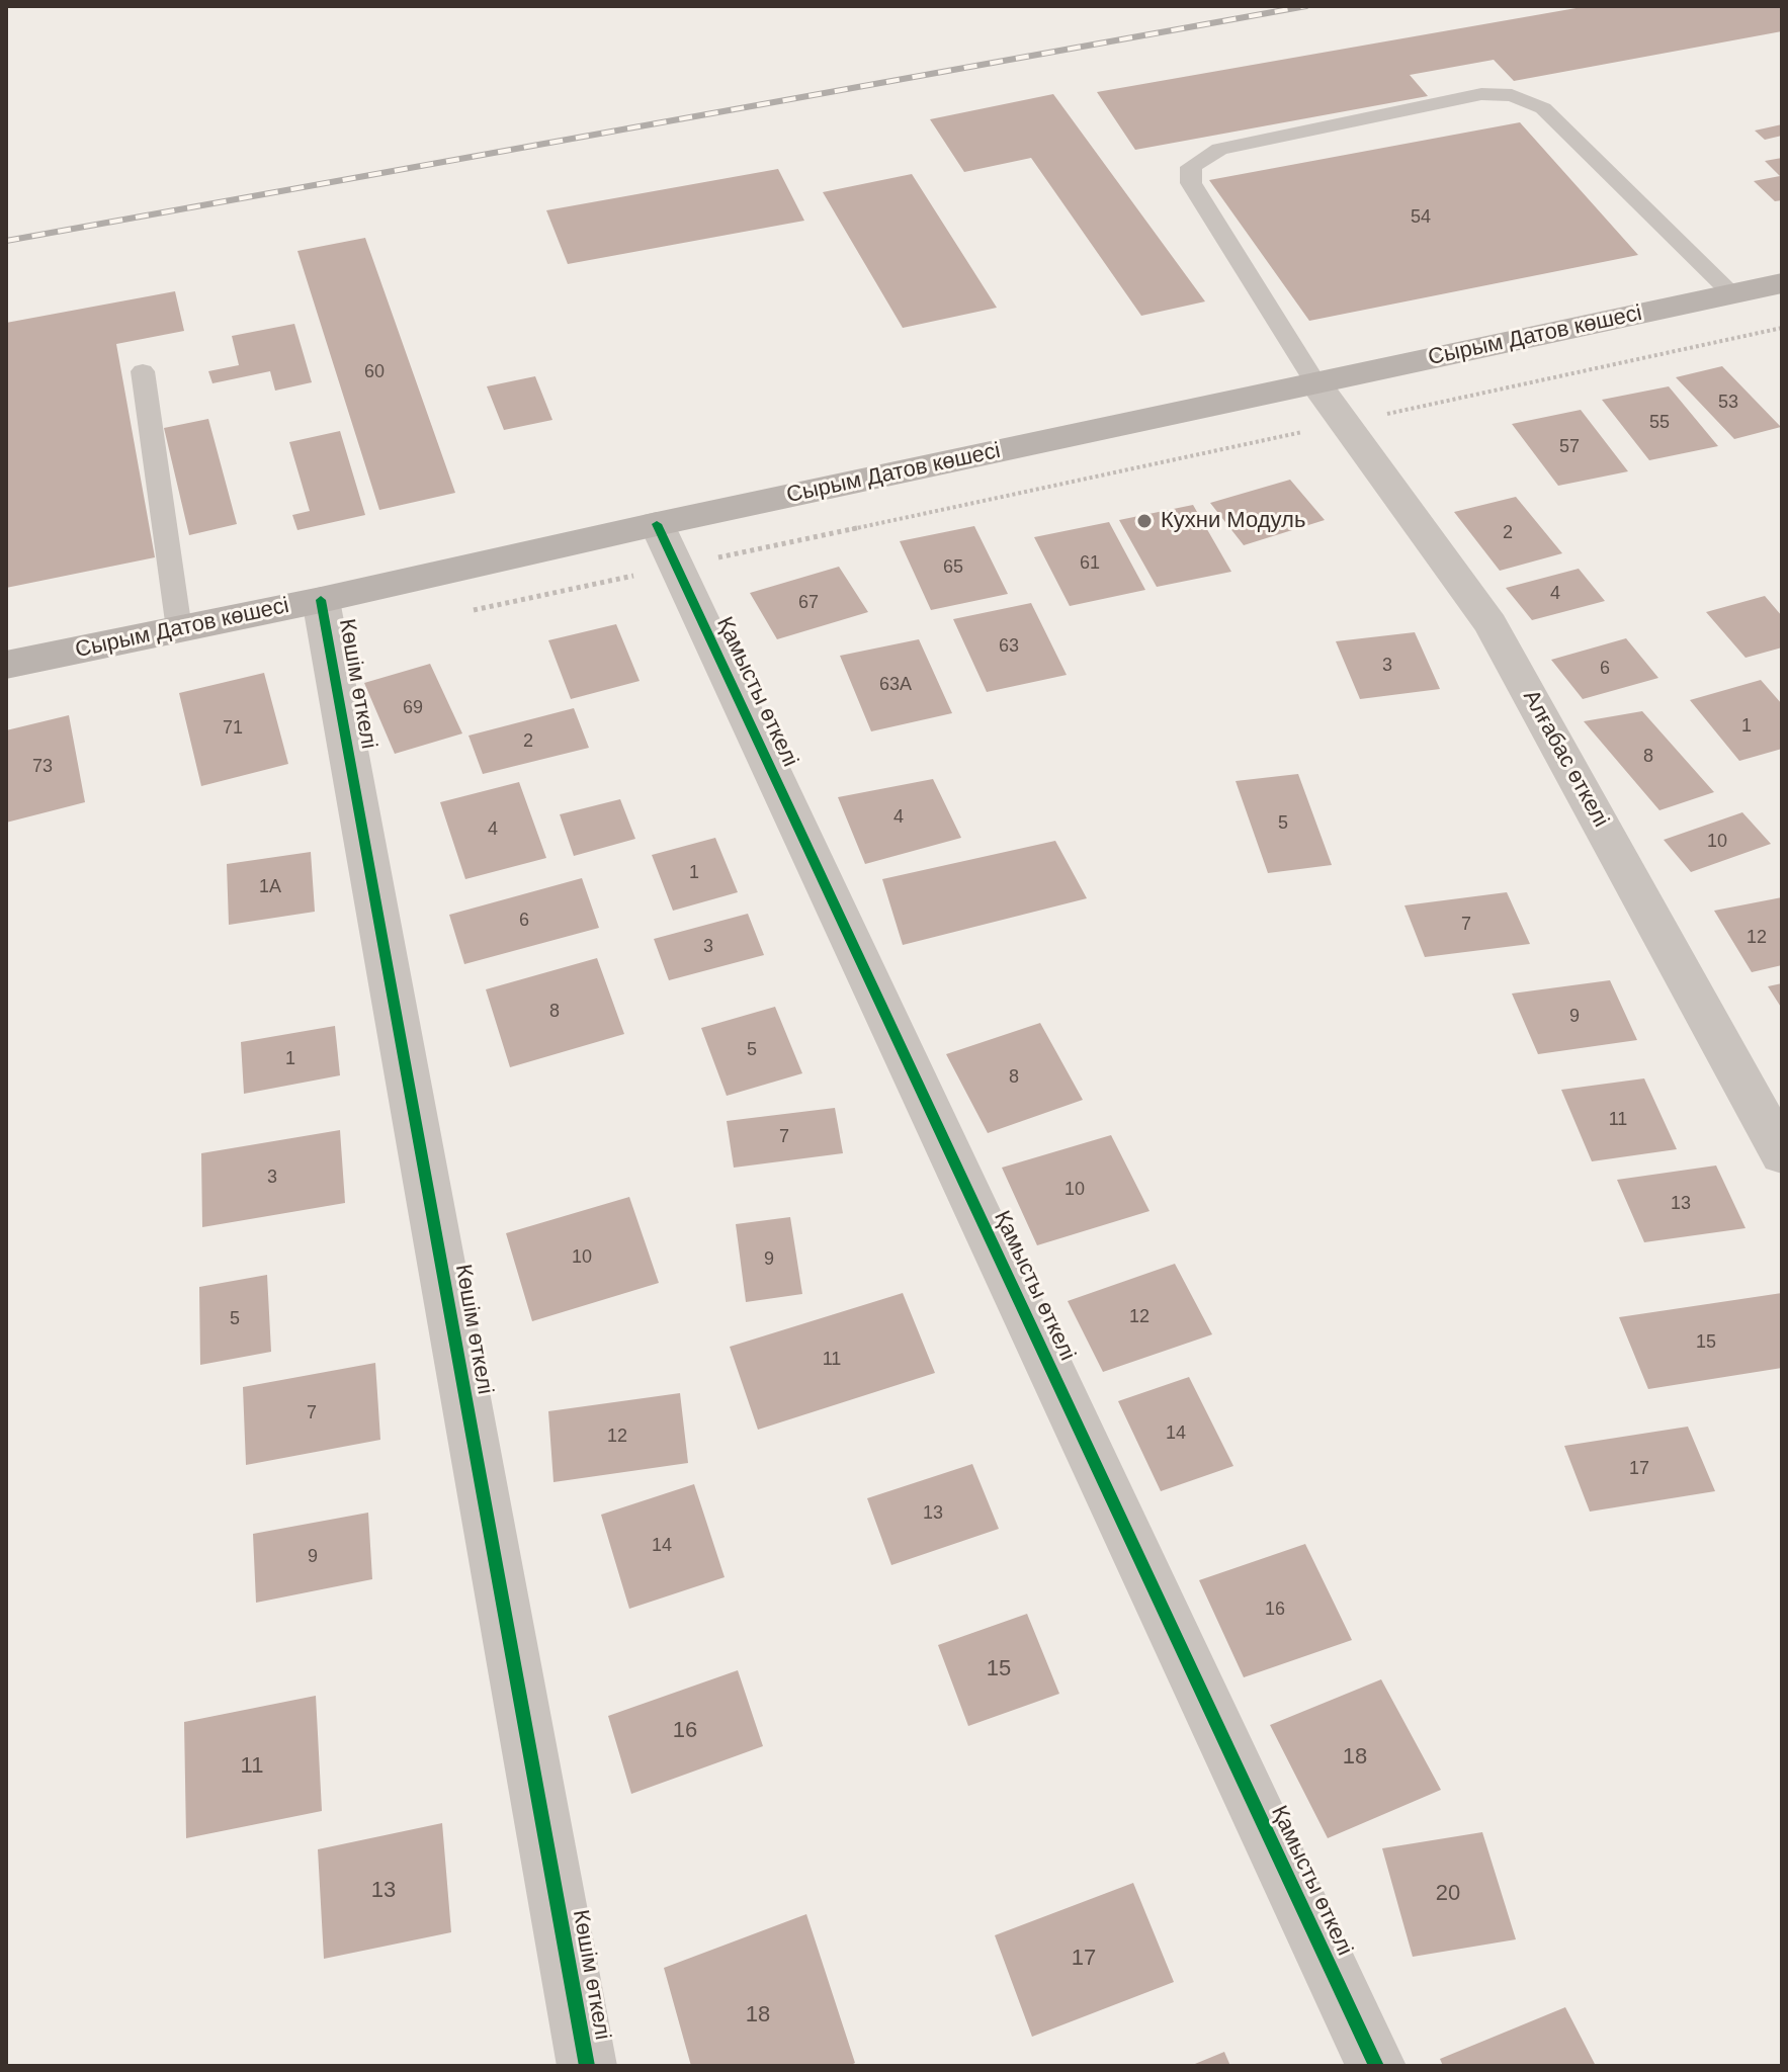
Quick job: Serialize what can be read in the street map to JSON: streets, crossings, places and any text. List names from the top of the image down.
{
  "streets": {
    "main road": ["Сырым Датов көшесі"],
    "street": ["Көшім өткелі", "Қамысты өткелі", "Алғабас өткелі"]
  },
  "crossings": [
    ["Сырым Датов көшесі", "Көшім өткелі"],
    ["Сырым Датов көшесі", "Қамысты өткелі"],
    ["Сырым Датов көшесі", "Алғабас өткелі"]
  ],
  "places": ["Кухни Модуль"],
  "house_numbers": [
    "54",
    "60",
    "53",
    "55",
    "57",
    "2",
    "61",
    "65",
    "4",
    "67",
    "63",
    "3",
    "6",
    "63А",
    "69",
    "1",
    "71",
    "2",
    "8",
    "73",
    "4",
    "5",
    "4",
    "10",
    "1",
    "1А",
    "6",
    "7",
    "12",
    "3",
    "8",
    "9",
    "5",
    "1",
    "8",
    "11",
    "7",
    "3",
    "10",
    "13",
    "10",
    "9",
    "12",
    "5",
    "15",
    "11",
    "7",
    "14",
    "12",
    "17",
    "13",
    "14",
    "9",
    "16",
    "15",
    "16",
    "18",
    "11",
    "13",
    "20",
    "17",
    "18"
  ]
}
